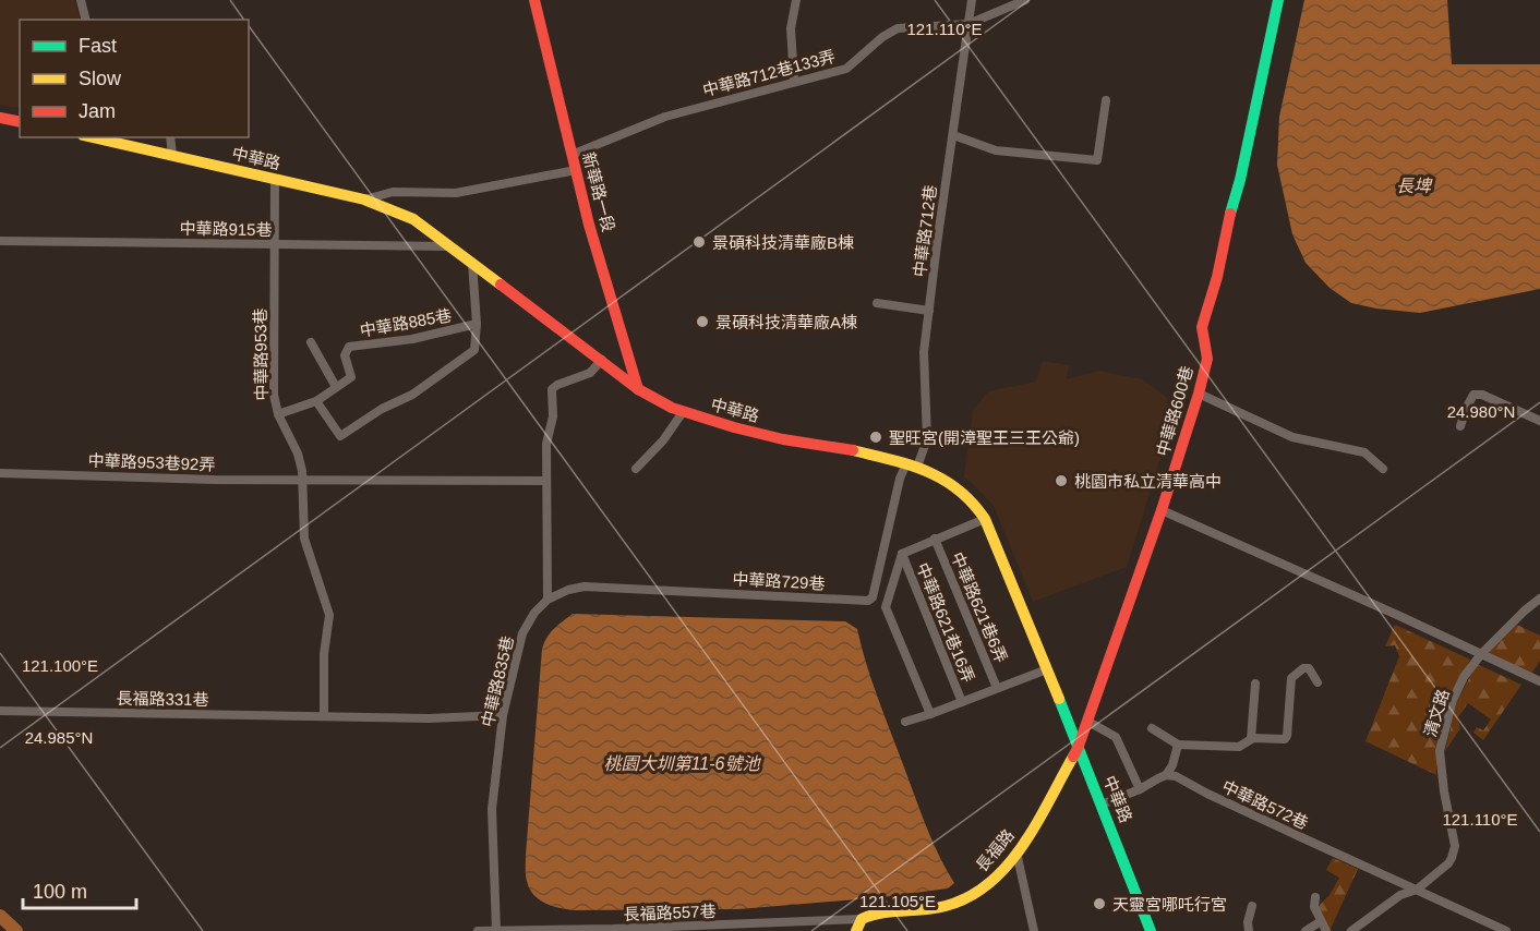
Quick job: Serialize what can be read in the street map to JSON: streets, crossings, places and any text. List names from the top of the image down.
{
  "streets": {
    "street": [
      "中華路712巷133弄",
      "中華路",
      "新華路一段",
      "中華路915巷",
      "中華路712巷",
      "中華路885巷",
      "中華路953巷",
      "中華路600巷",
      "中華路953巷92弄",
      "中華路729巷",
      "中華路621巷6弄",
      "中華路621巷16弄",
      "中華路835巷",
      "長福路331巷",
      "清文路",
      "中華路572巷",
      "長福路",
      "長福路557巷"
    ]
  },
  "crossings": [
    ["中華路712巷133弄", "新華路一段"],
    ["中華路712巷133弄", "中華路712巷"],
    ["中華路", "新華路一段"],
    ["中華路", "中華路915巷"],
    ["中華路", "中華路712巷"],
    ["中華路", "中華路885巷"],
    ["中華路", "中華路953巷"],
    ["中華路", "中華路600巷"],
    ["中華路", "中華路729巷"],
    ["中華路", "長福路"],
    ["中華路915巷", "中華路953巷"],
    ["中華路712巷", "中華路729巷"],
    ["中華路953巷", "中華路953巷92弄"],
    ["中華路953巷", "長福路331巷"],
    ["中華路600巷", "長福路"],
    ["中華路729巷", "中華路835巷"],
    ["中華路835巷", "長福路331巷"],
    ["中華路835巷", "長福路557巷"],
    ["清文路", "中華路572巷"],
    ["長福路", "長福路557巷"]
  ],
  "water": ["長埤", "桃園大圳第11-6號池"],
  "places": [
    "景碩科技清華廠B棟",
    "景碩科技清華廠A棟",
    "聖旺宮(開漳聖王三王公爺)",
    "桃園市私立清華高中",
    "天靈宮哪吒行宮"
  ],
  "legend": ["Fast", "Slow", "Jam"],
  "scale_bar": "100 m",
  "coordinates": [
    "121.110°E",
    "24.980°N",
    "121.100°E",
    "24.985°N",
    "121.105°E"
  ]
}
